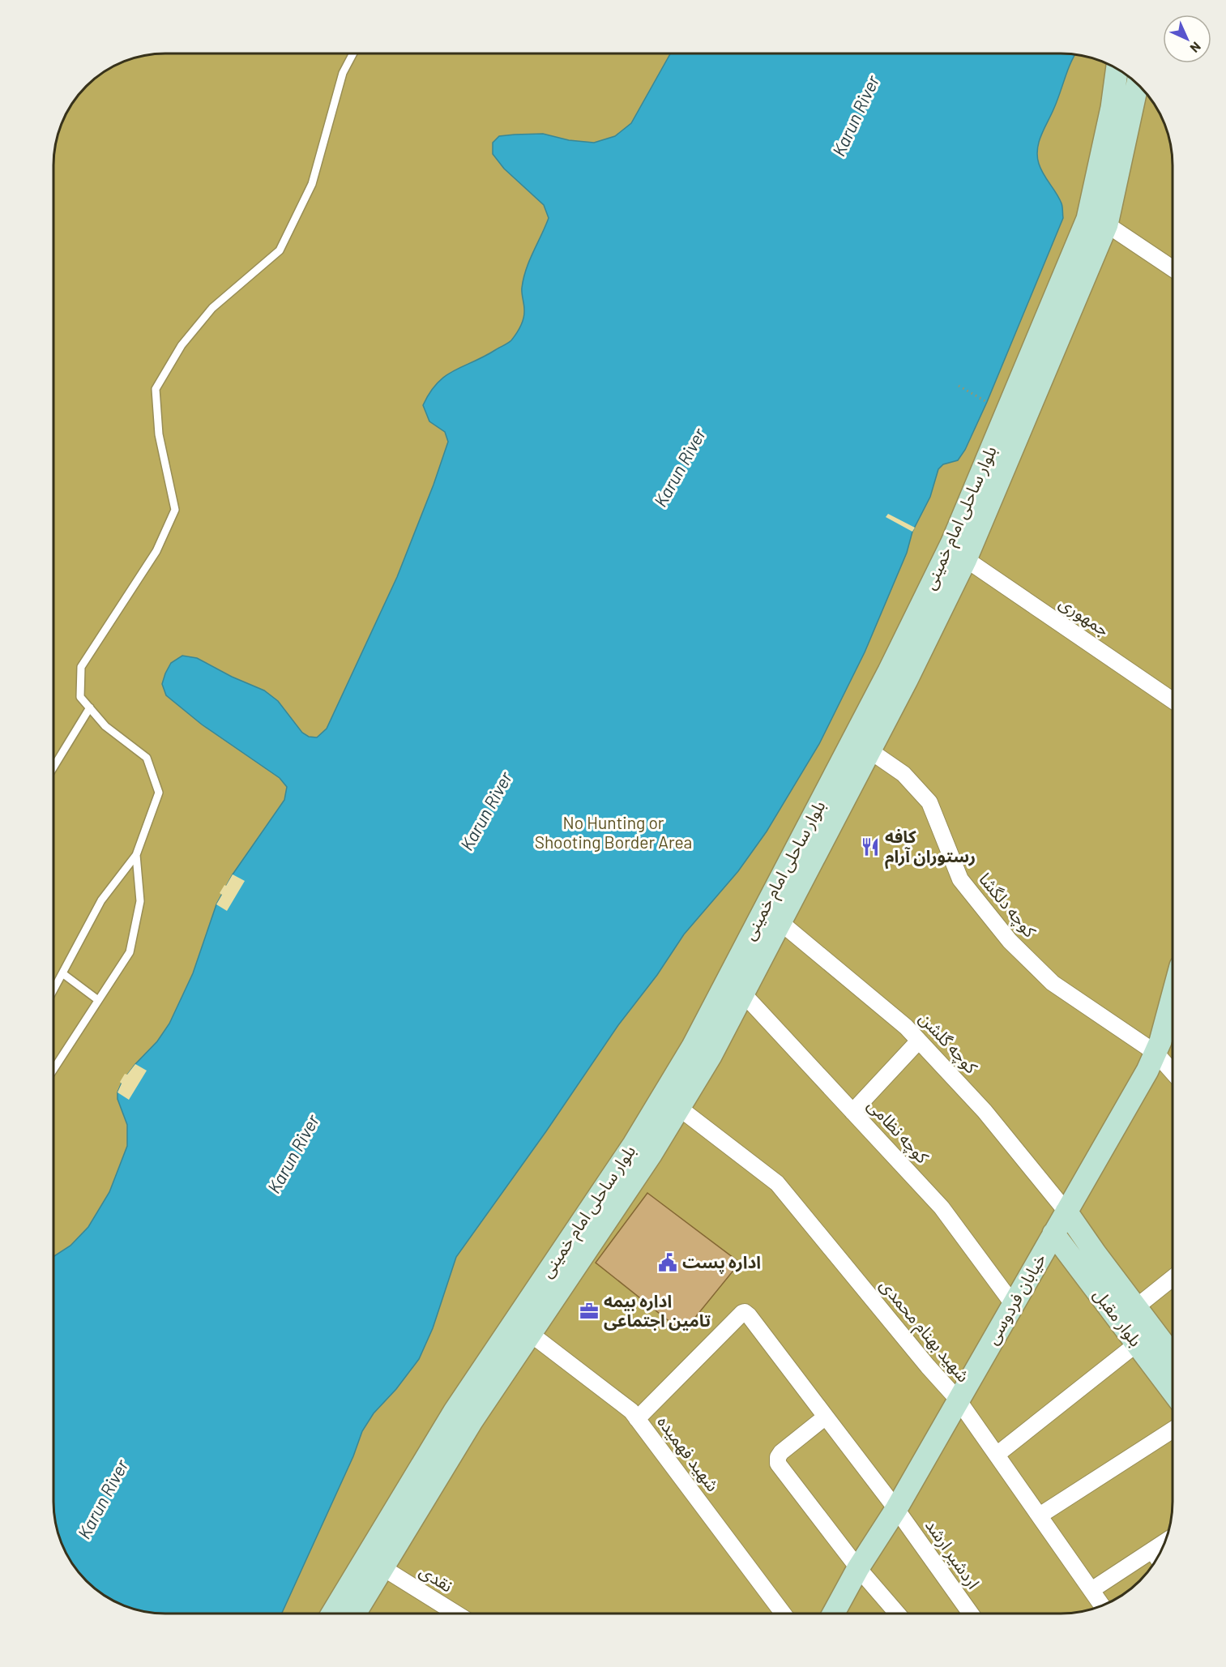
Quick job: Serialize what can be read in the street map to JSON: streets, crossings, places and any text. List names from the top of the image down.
{
  "streets": {
    "main road": ["بلوار ساحلی امام خمینی", "خیابان فردوسی", "بلوار مقبل"],
    "street": [
      "جمهوری",
      "کوچه دلگشا",
      "کوچه گلشن",
      "کوچه نظامی",
      "شهید بهنام محمدی",
      "شهید فهمیده",
      "اردشیر ارشد",
      "نقدی"
    ]
  },
  "crossings": [
    ["بلوار ساحلی امام خمینی", "جمهوری"],
    ["بلوار ساحلی امام خمینی", "کوچه دلگشا"],
    ["بلوار ساحلی امام خمینی", "کوچه گلشن"],
    ["بلوار ساحلی امام خمینی", "کوچه نظامی"],
    ["بلوار ساحلی امام خمینی", "شهید بهنام محمدی"],
    ["بلوار ساحلی امام خمینی", "شهید فهمیده"],
    ["بلوار ساحلی امام خمینی", "نقدی"],
    ["کوچه دلگشا", "خیابان فردوسی"],
    ["کوچه گلشن", "خیابان فردوسی"],
    ["کوچه گلشن", "بلوار مقبل"],
    ["کوچه نظامی", "خیابان فردوسی"],
    ["خیابان فردوسی", "بلوار مقبل"],
    ["خیابان فردوسی", "شهید بهنام محمدی"],
    ["خیابان فردوسی", "اردشیر ارشد"],
    ["شهید فهمیده", "اردشیر ارشد"]
  ],
  "water": ["Karun River"],
  "parks": ["No Hunting or Shooting Border Area"],
  "places": {
    "restaurant": ["کافه رستوران آرام"],
    "public building": ["اداره پست"],
    "office": ["اداره بیمه تامین اجتماعی"]
  },
  "north": "bottom right"
}
